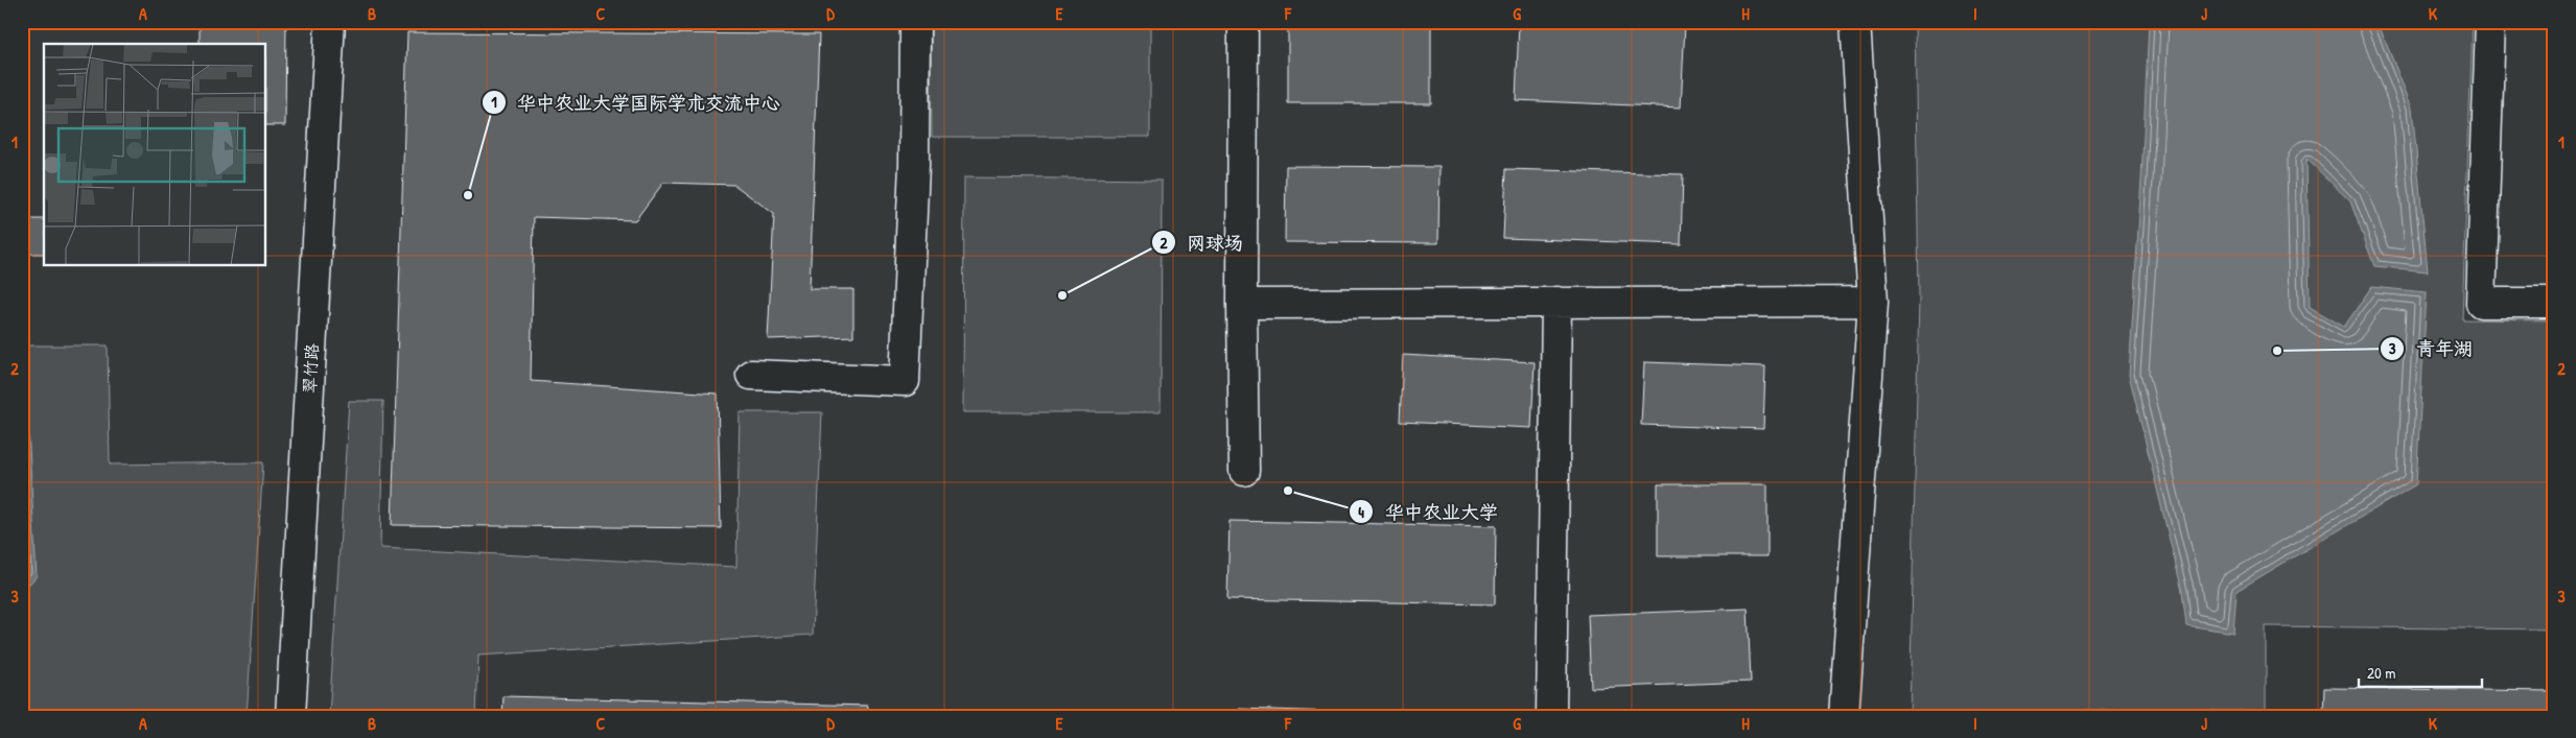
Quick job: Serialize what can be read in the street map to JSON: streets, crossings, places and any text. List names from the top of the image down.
{
  "streets": {
    "street": ["翠竹路"]
  },
  "places": [
    "华中农业大学国际学术交流中心",
    "网球场",
    "青年湖",
    "华中农业大学"
  ],
  "scale_bar": "20 m",
  "grid": {
    "columns": [
      "A",
      "B",
      "C",
      "D",
      "E",
      "F",
      "G",
      "H",
      "I",
      "J",
      "K"
    ],
    "rows": ["1", "2", "3"]
  }
}
